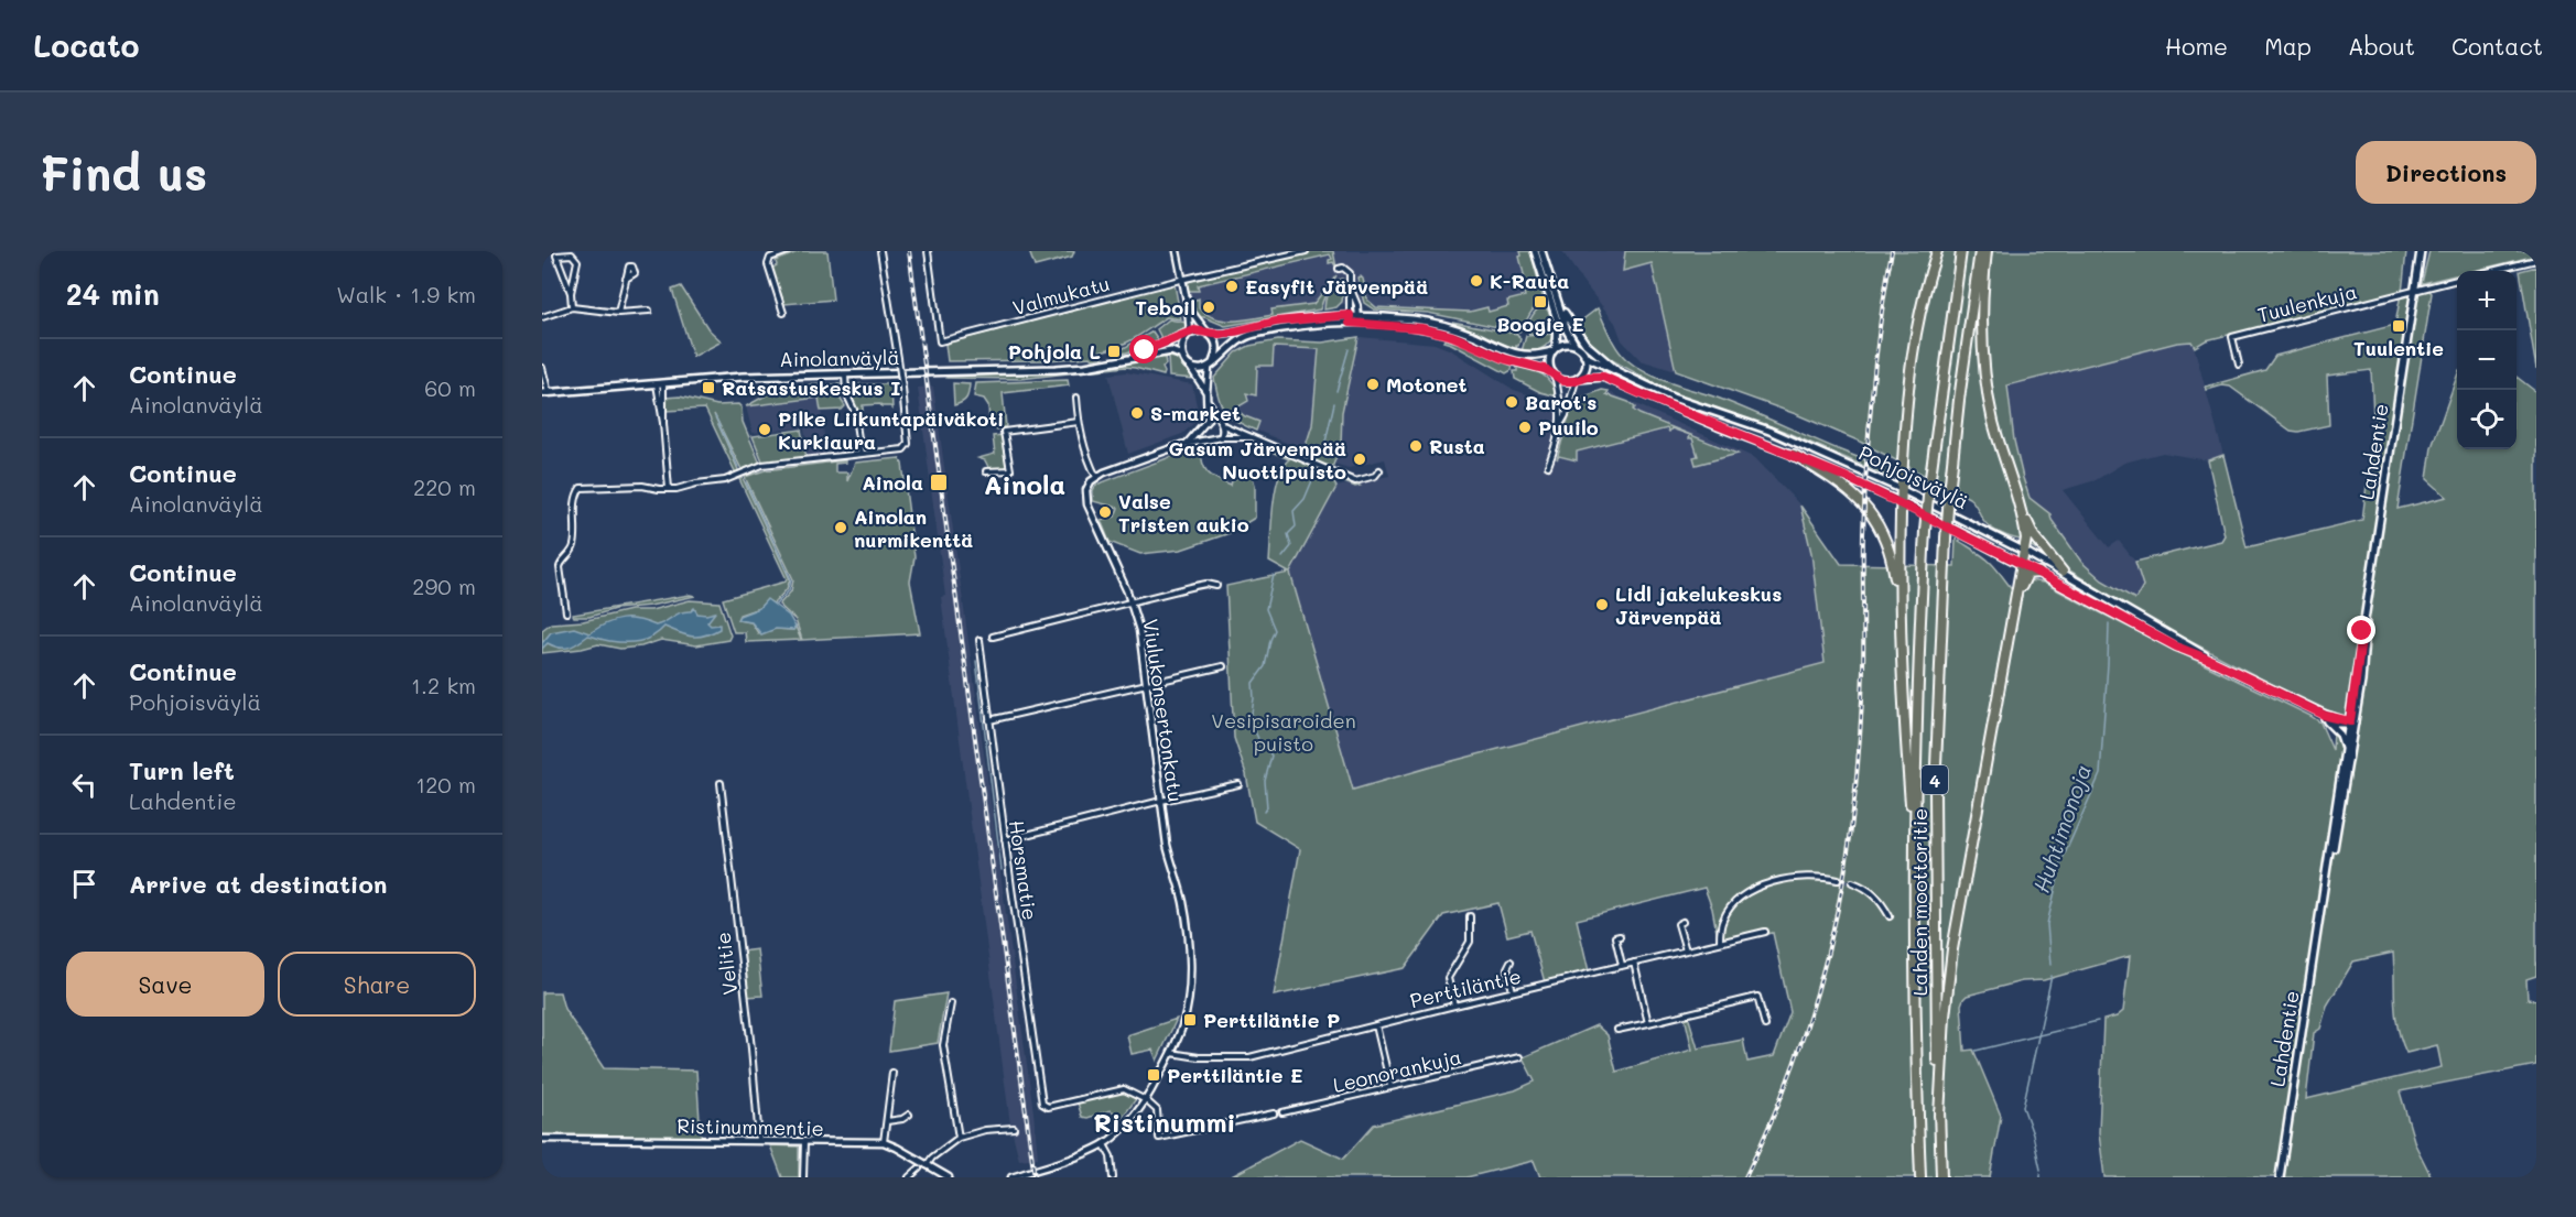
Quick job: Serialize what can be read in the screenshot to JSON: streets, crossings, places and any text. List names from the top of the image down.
{
  "streets": {
    "highway": ["4", "Lahden moottoritie"],
    "main road": ["Ainolanväylä", "Lahdentie", "Pohjoisväylä"],
    "street": [
      "Valmukatu",
      "Tuulenkuja",
      "Viulukonsertonkatu",
      "Horsmatie",
      "Velitie",
      "Perttiläntie",
      "Leonorankuja",
      "Ristinummentie"
    ]
  },
  "crossings": [
    ["Tuulenkuja", "Lahdentie"],
    ["Lahdentie", "Pohjoisväylä"],
    ["Viulukonsertonkatu", "Perttiläntie"],
    ["Velitie", "Ristinummentie"]
  ],
  "districts": ["Ainola", "Ristinummi"],
  "water": ["Huhtimonoja"],
  "parks": ["Vesipisaroiden puisto"],
  "places": {
    "other": [
      "K-Rauta",
      "Easyfit Järvenpää",
      "Teboil",
      "Motonet",
      "Barot's",
      "S-market",
      "Puuilo",
      "Pilke Liikuntapäiväkoti Kurkiaura",
      "Rusta",
      "Gasum Järvenpää Nuottipuisto",
      "Valse Tristen aukio",
      "Ainolan nurmikenttä",
      "Lidl jakelukeskus Järvenpää"
    ],
    "transit": [
      "Boogie E",
      "Tuulentie",
      "Pohjola L",
      "Ratsastuskeskus I",
      "Ainola",
      "Perttiläntie P",
      "Perttiläntie E"
    ]
  },
  "page": {
    "header": "Locato",
    "nav": [
      "Home",
      "Map",
      "About",
      "Contact"
    ],
    "buttons": [
      "Directions",
      ["Save", "Share"]
    ],
    "title": "Find us",
    "heading": ["24 min", "Walk · 1.9 km"],
    "map_buttons": ["+", "−"],
    "list": [
      ["Continue", "Ainolanväylä", "60 m"],
      ["Continue", "Ainolanväylä", "220 m"],
      ["Continue", "Ainolanväylä", "290 m"],
      ["Continue", "Pohjoisväylä", "1.2 km"],
      ["Turn left", "Lahdentie", "120 m"],
      "Arrive at destination"
    ]
  }
}
